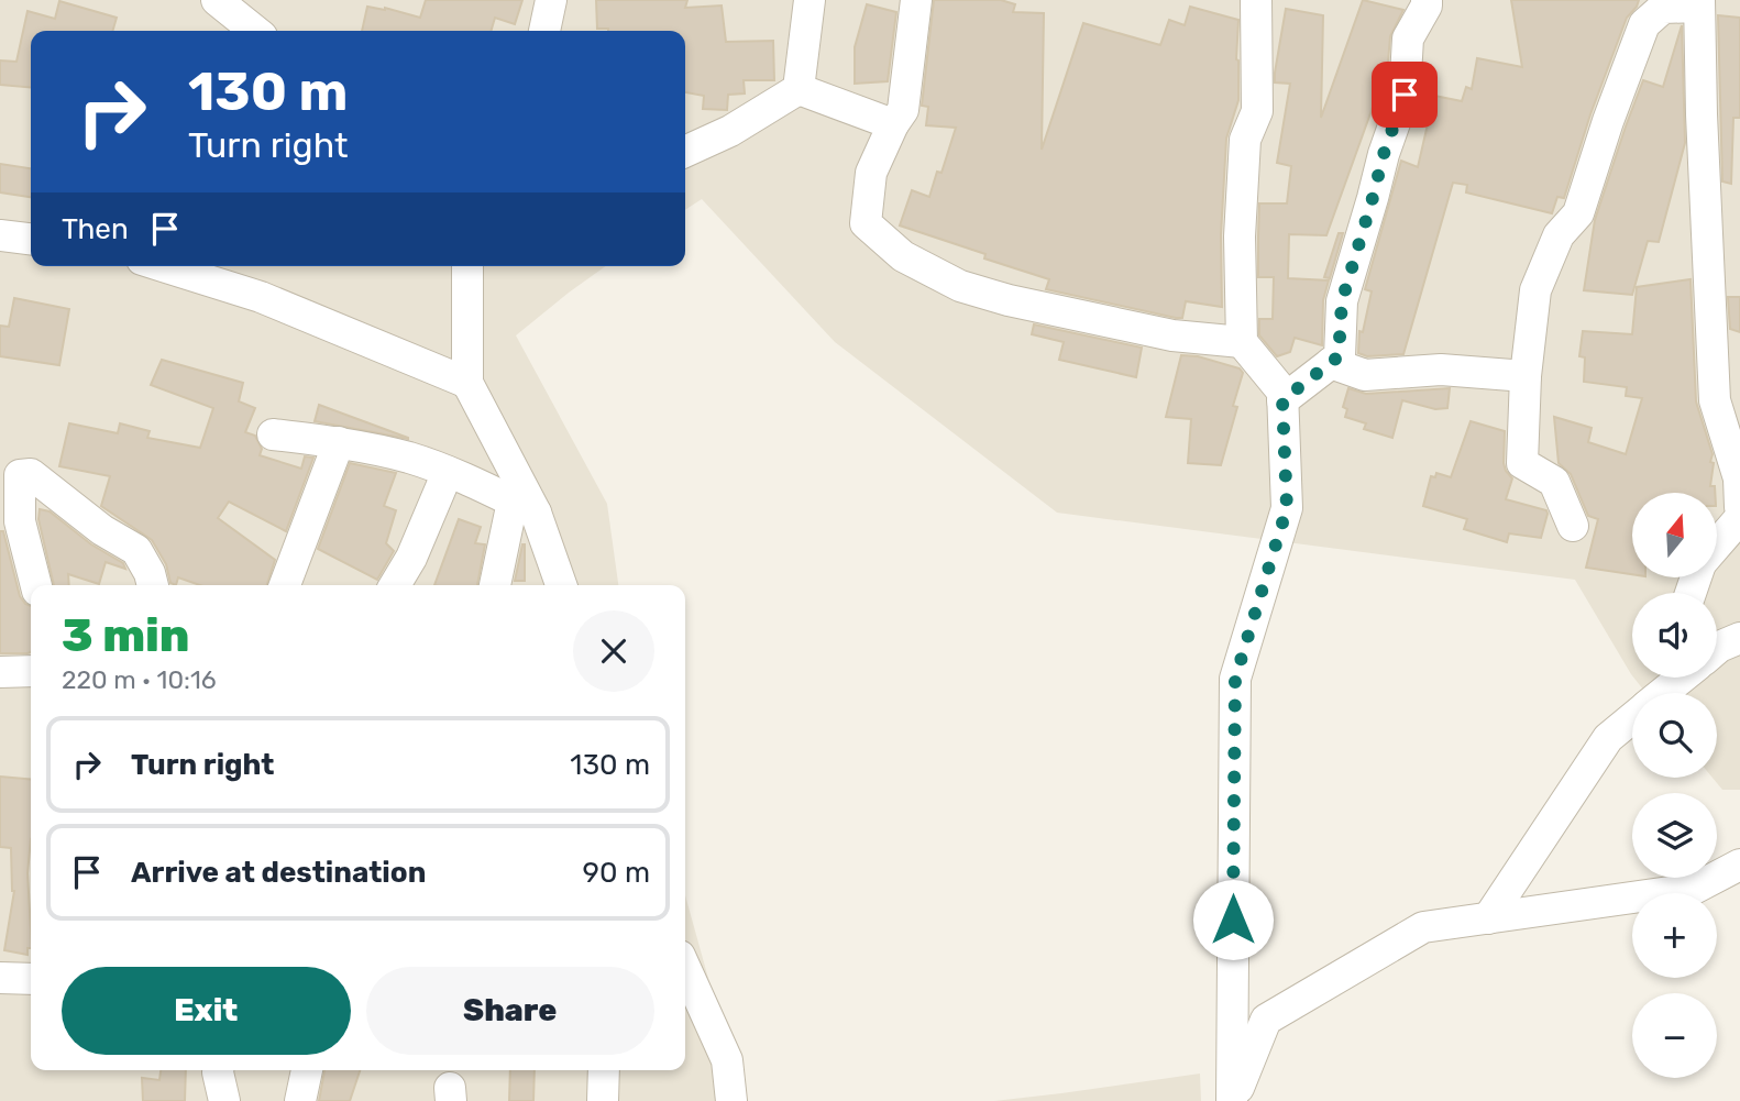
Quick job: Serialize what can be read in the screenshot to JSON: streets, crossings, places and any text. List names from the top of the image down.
{
  "north": "top",
  "page": {
    "turn": ["130 m", "Turn right"],
    "then": "Then",
    "map_buttons": ["+", "−"],
    "heading": ["3 min", "220 m · 10:16"],
    "list": [
      {
        "name": "Turn right",
        "value": "130 m"
      },
      {
        "name": "Arrive at destination",
        "value": "90 m"
      }
    ],
    "buttons": ["Exit", "Share"]
  }
}
